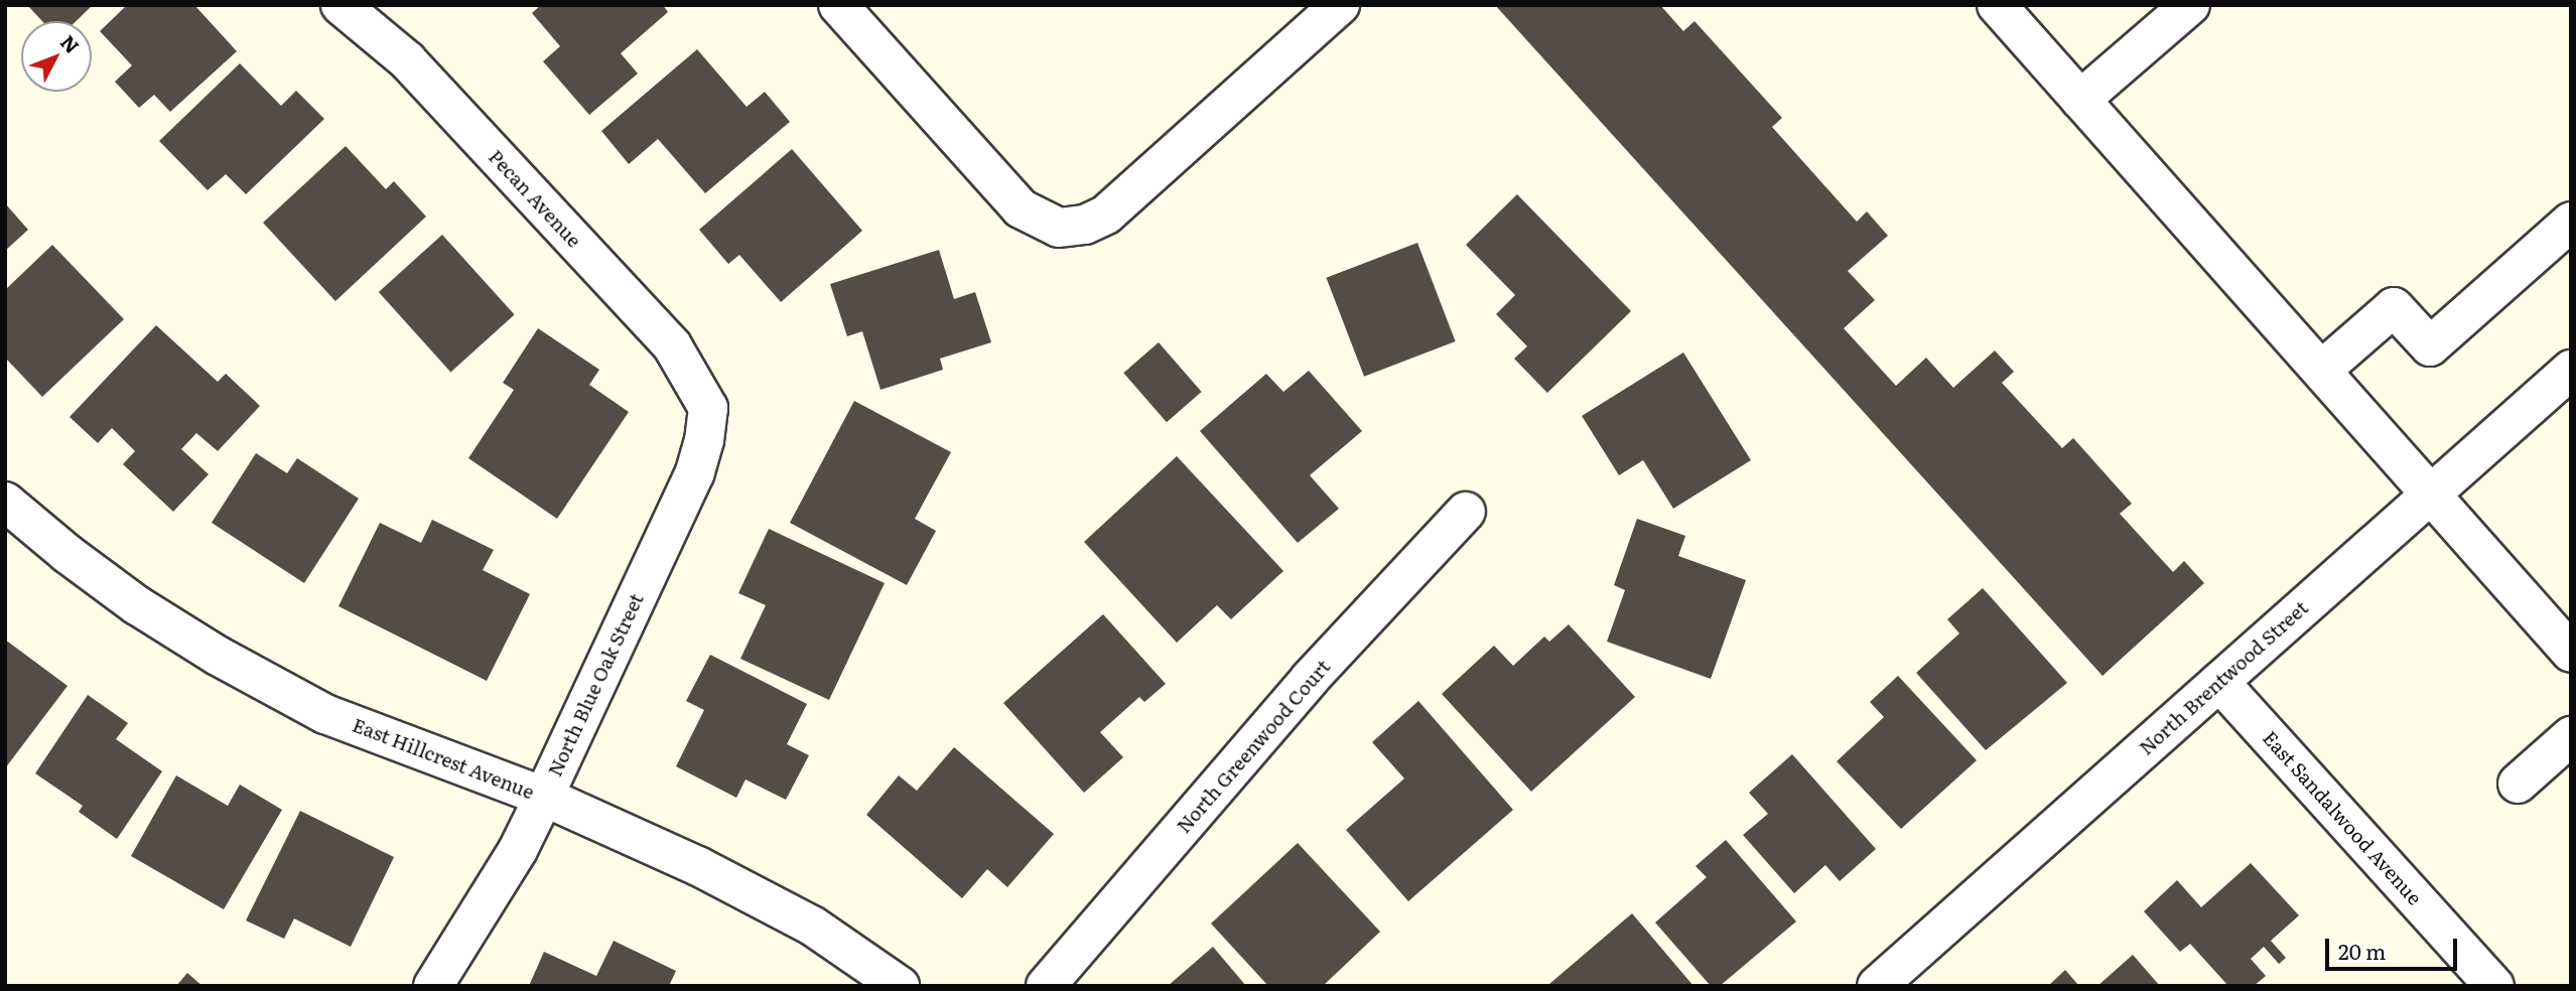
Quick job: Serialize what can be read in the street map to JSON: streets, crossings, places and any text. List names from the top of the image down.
{
  "streets": {
    "street": [
      "Pecan Avenue",
      "North Brentwood Street",
      "North Blue Oak Street",
      "North Greenwood Court",
      "East Hillcrest Avenue",
      "East Sandalwood Avenue"
    ]
  },
  "crossings": [
    ["Pecan Avenue", "North Blue Oak Street"],
    ["North Brentwood Street", "East Sandalwood Avenue"],
    ["North Blue Oak Street", "East Hillcrest Avenue"]
  ],
  "scale_bar": "20 m",
  "north": "top right"
}
